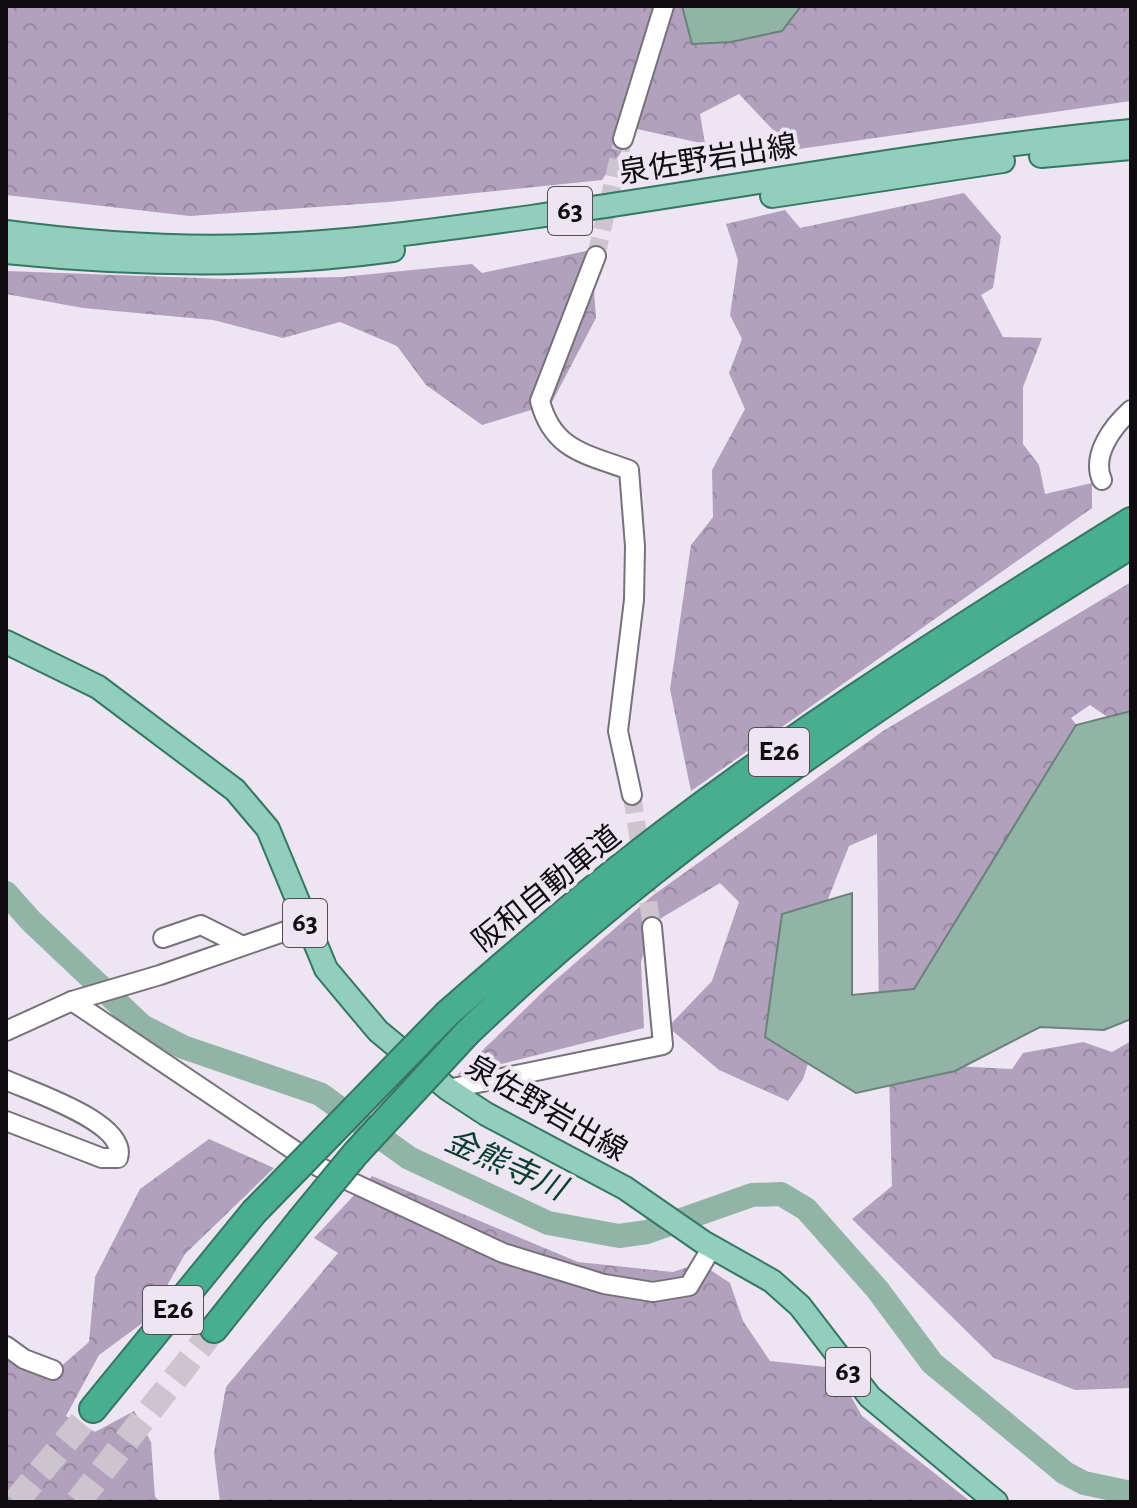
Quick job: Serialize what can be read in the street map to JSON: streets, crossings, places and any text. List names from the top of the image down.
{
  "streets": {
    "highway": ["E26", "阪和自動車道"],
    "main road": ["泉佐野岩出線", "63"]
  },
  "water": ["金熊寺川"]
}
